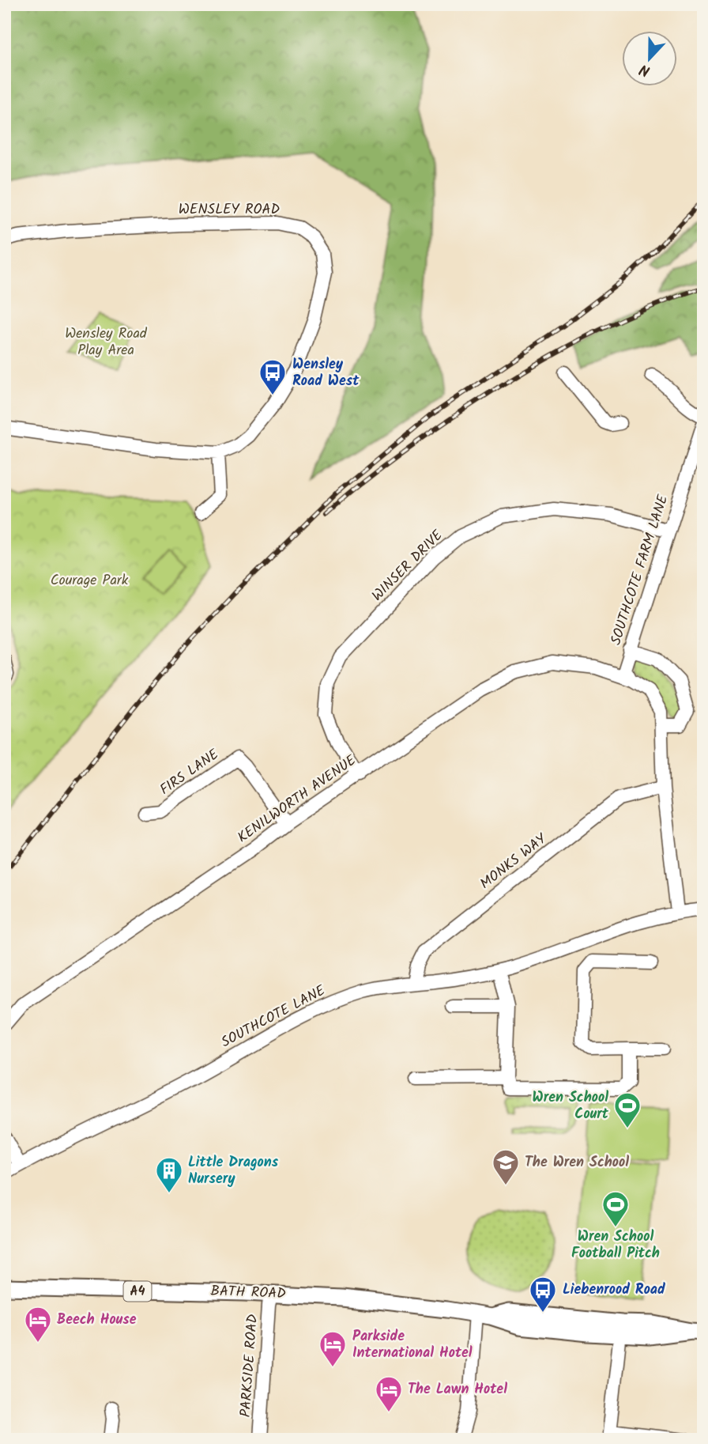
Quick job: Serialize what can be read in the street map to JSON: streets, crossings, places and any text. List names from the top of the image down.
{
  "streets": {
    "main road": ["A4", "BATH ROAD"],
    "street": [
      "WENSLEY ROAD",
      "WINSER DRIVE",
      "SOUTHCOTE FARM LANE",
      "FIRS LANE",
      "KENILWORTH AVENUE",
      "MONKS WAY",
      "SOUTHCOTE LANE",
      "PARKSIDE ROAD"
    ]
  },
  "crossings": [
    ["WINSER DRIVE", "SOUTHCOTE FARM LANE"],
    ["WINSER DRIVE", "KENILWORTH AVENUE"],
    ["SOUTHCOTE FARM LANE", "KENILWORTH AVENUE"],
    ["FIRS LANE", "KENILWORTH AVENUE"],
    ["MONKS WAY", "SOUTHCOTE LANE"],
    ["BATH ROAD", "PARKSIDE ROAD"]
  ],
  "parks": ["Wensley Road Play Area", "Courage Park"],
  "places": {
    "bus stop": ["Wensley Road West", "Liebenrood Road"],
    "sports": ["Wren School Court", "Wren School Football Pitch"],
    "school or university": ["The Wren School"],
    "building": ["Little Dragons Nursery"],
    "hotel": ["Beech House", "Parkside International Hotel", "The Lawn Hotel"]
  },
  "north": "bottom"
}
